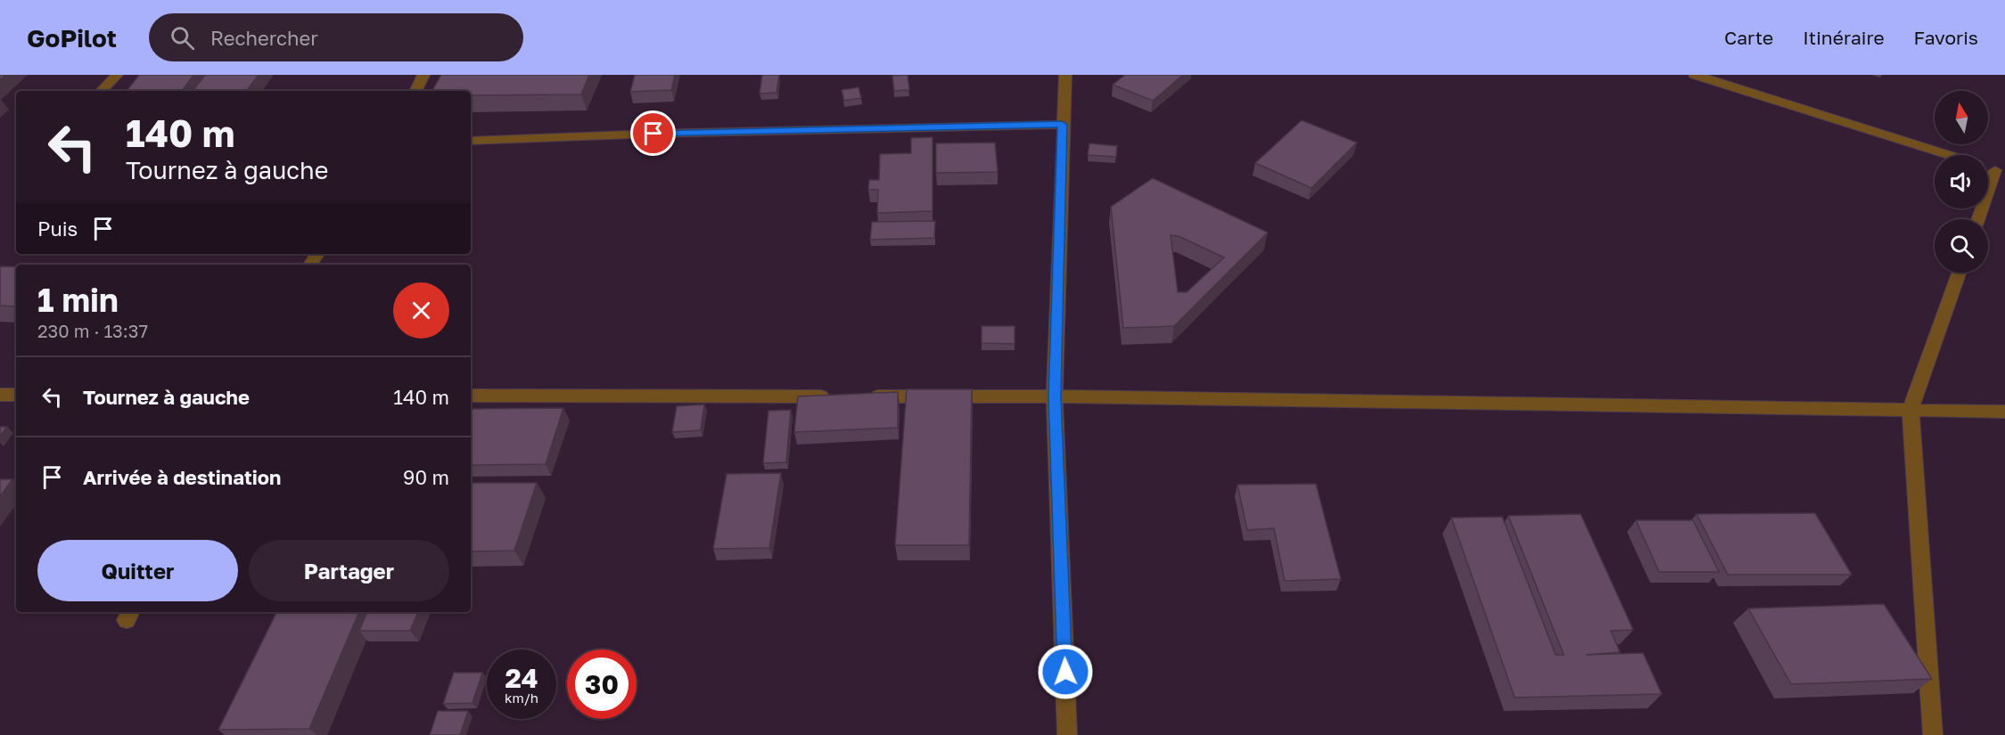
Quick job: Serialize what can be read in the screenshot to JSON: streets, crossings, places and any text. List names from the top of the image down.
{
  "north": "top",
  "page": {
    "header": "GoPilot",
    "search": "Rechercher",
    "nav": ["Carte", "Itinéraire", "Favoris"],
    "turn": ["140 m", "Tournez à gauche"],
    "then": "Puis",
    "heading": ["1 min", "230 m · 13:37"],
    "list": [
      {
        "name": "Tournez à gauche",
        "value": "140 m"
      },
      {
        "name": "Arrivée à destination",
        "value": "90 m"
      }
    ],
    "buttons": ["Quitter", "Partager"],
    "speed": "24 km/h",
    "limit": "30"
  }
}
